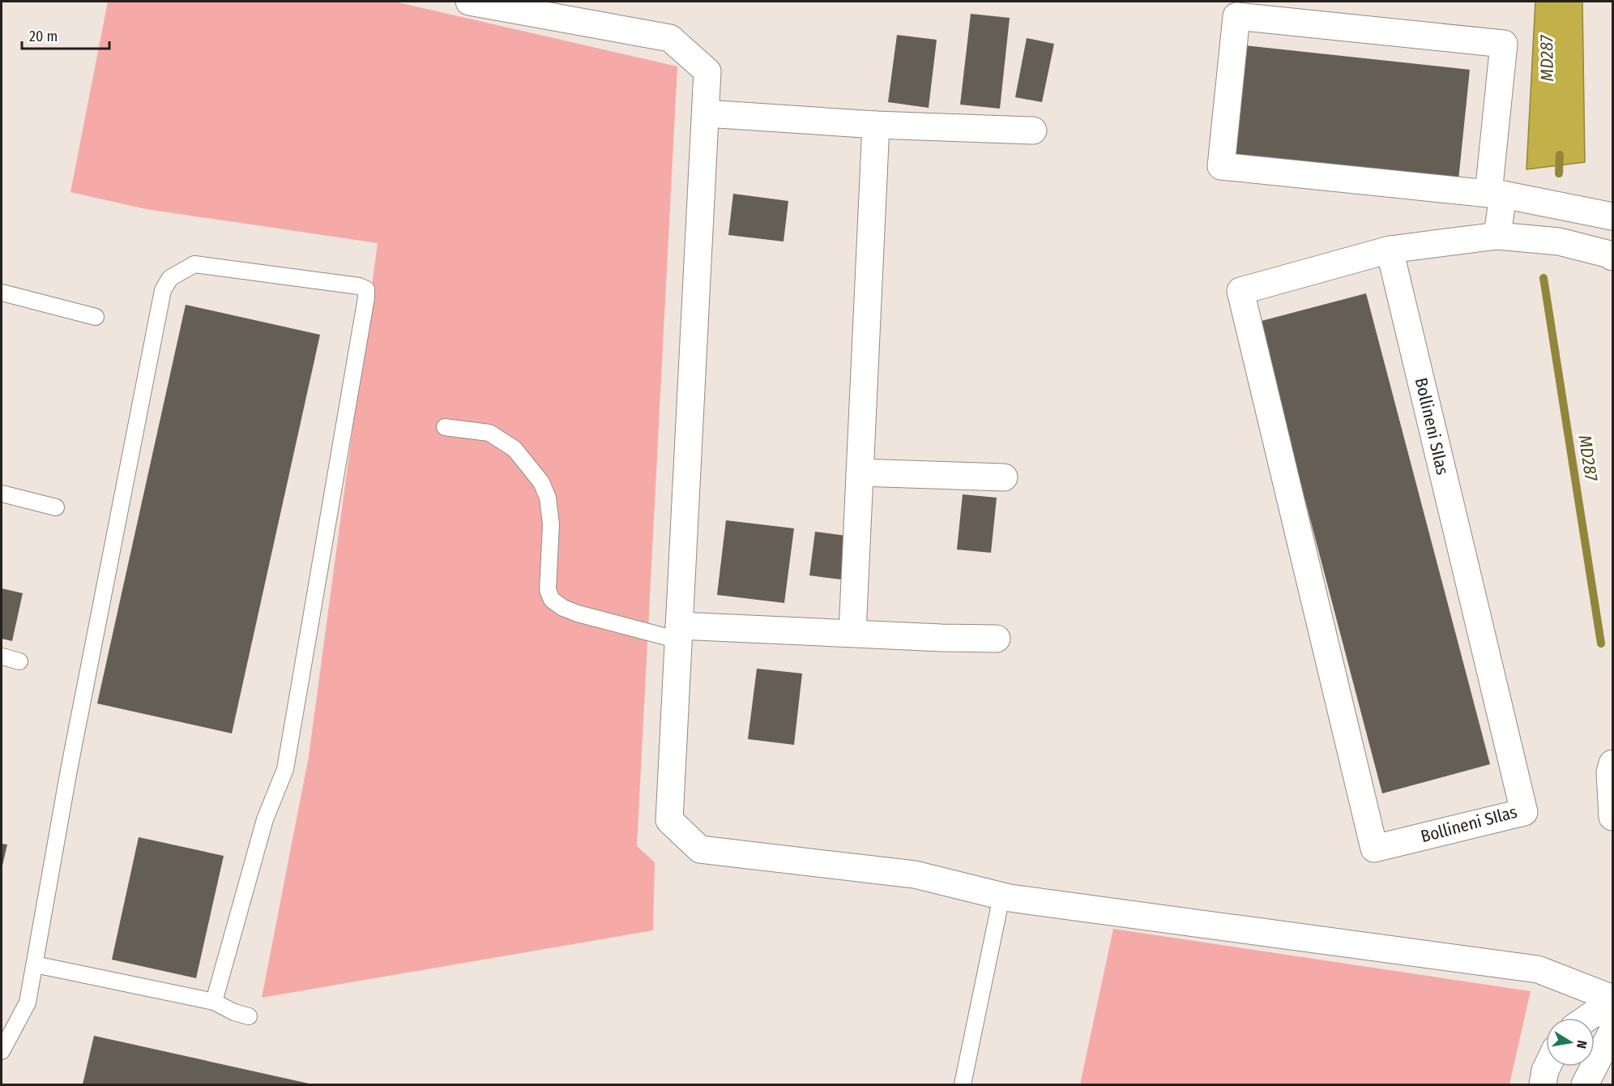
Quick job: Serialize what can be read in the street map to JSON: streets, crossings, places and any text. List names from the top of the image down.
{
  "streets": {
    "street": ["Bollineni SIlas"]
  },
  "water": ["MD287"],
  "scale_bar": "20 m",
  "north": "right"
}
